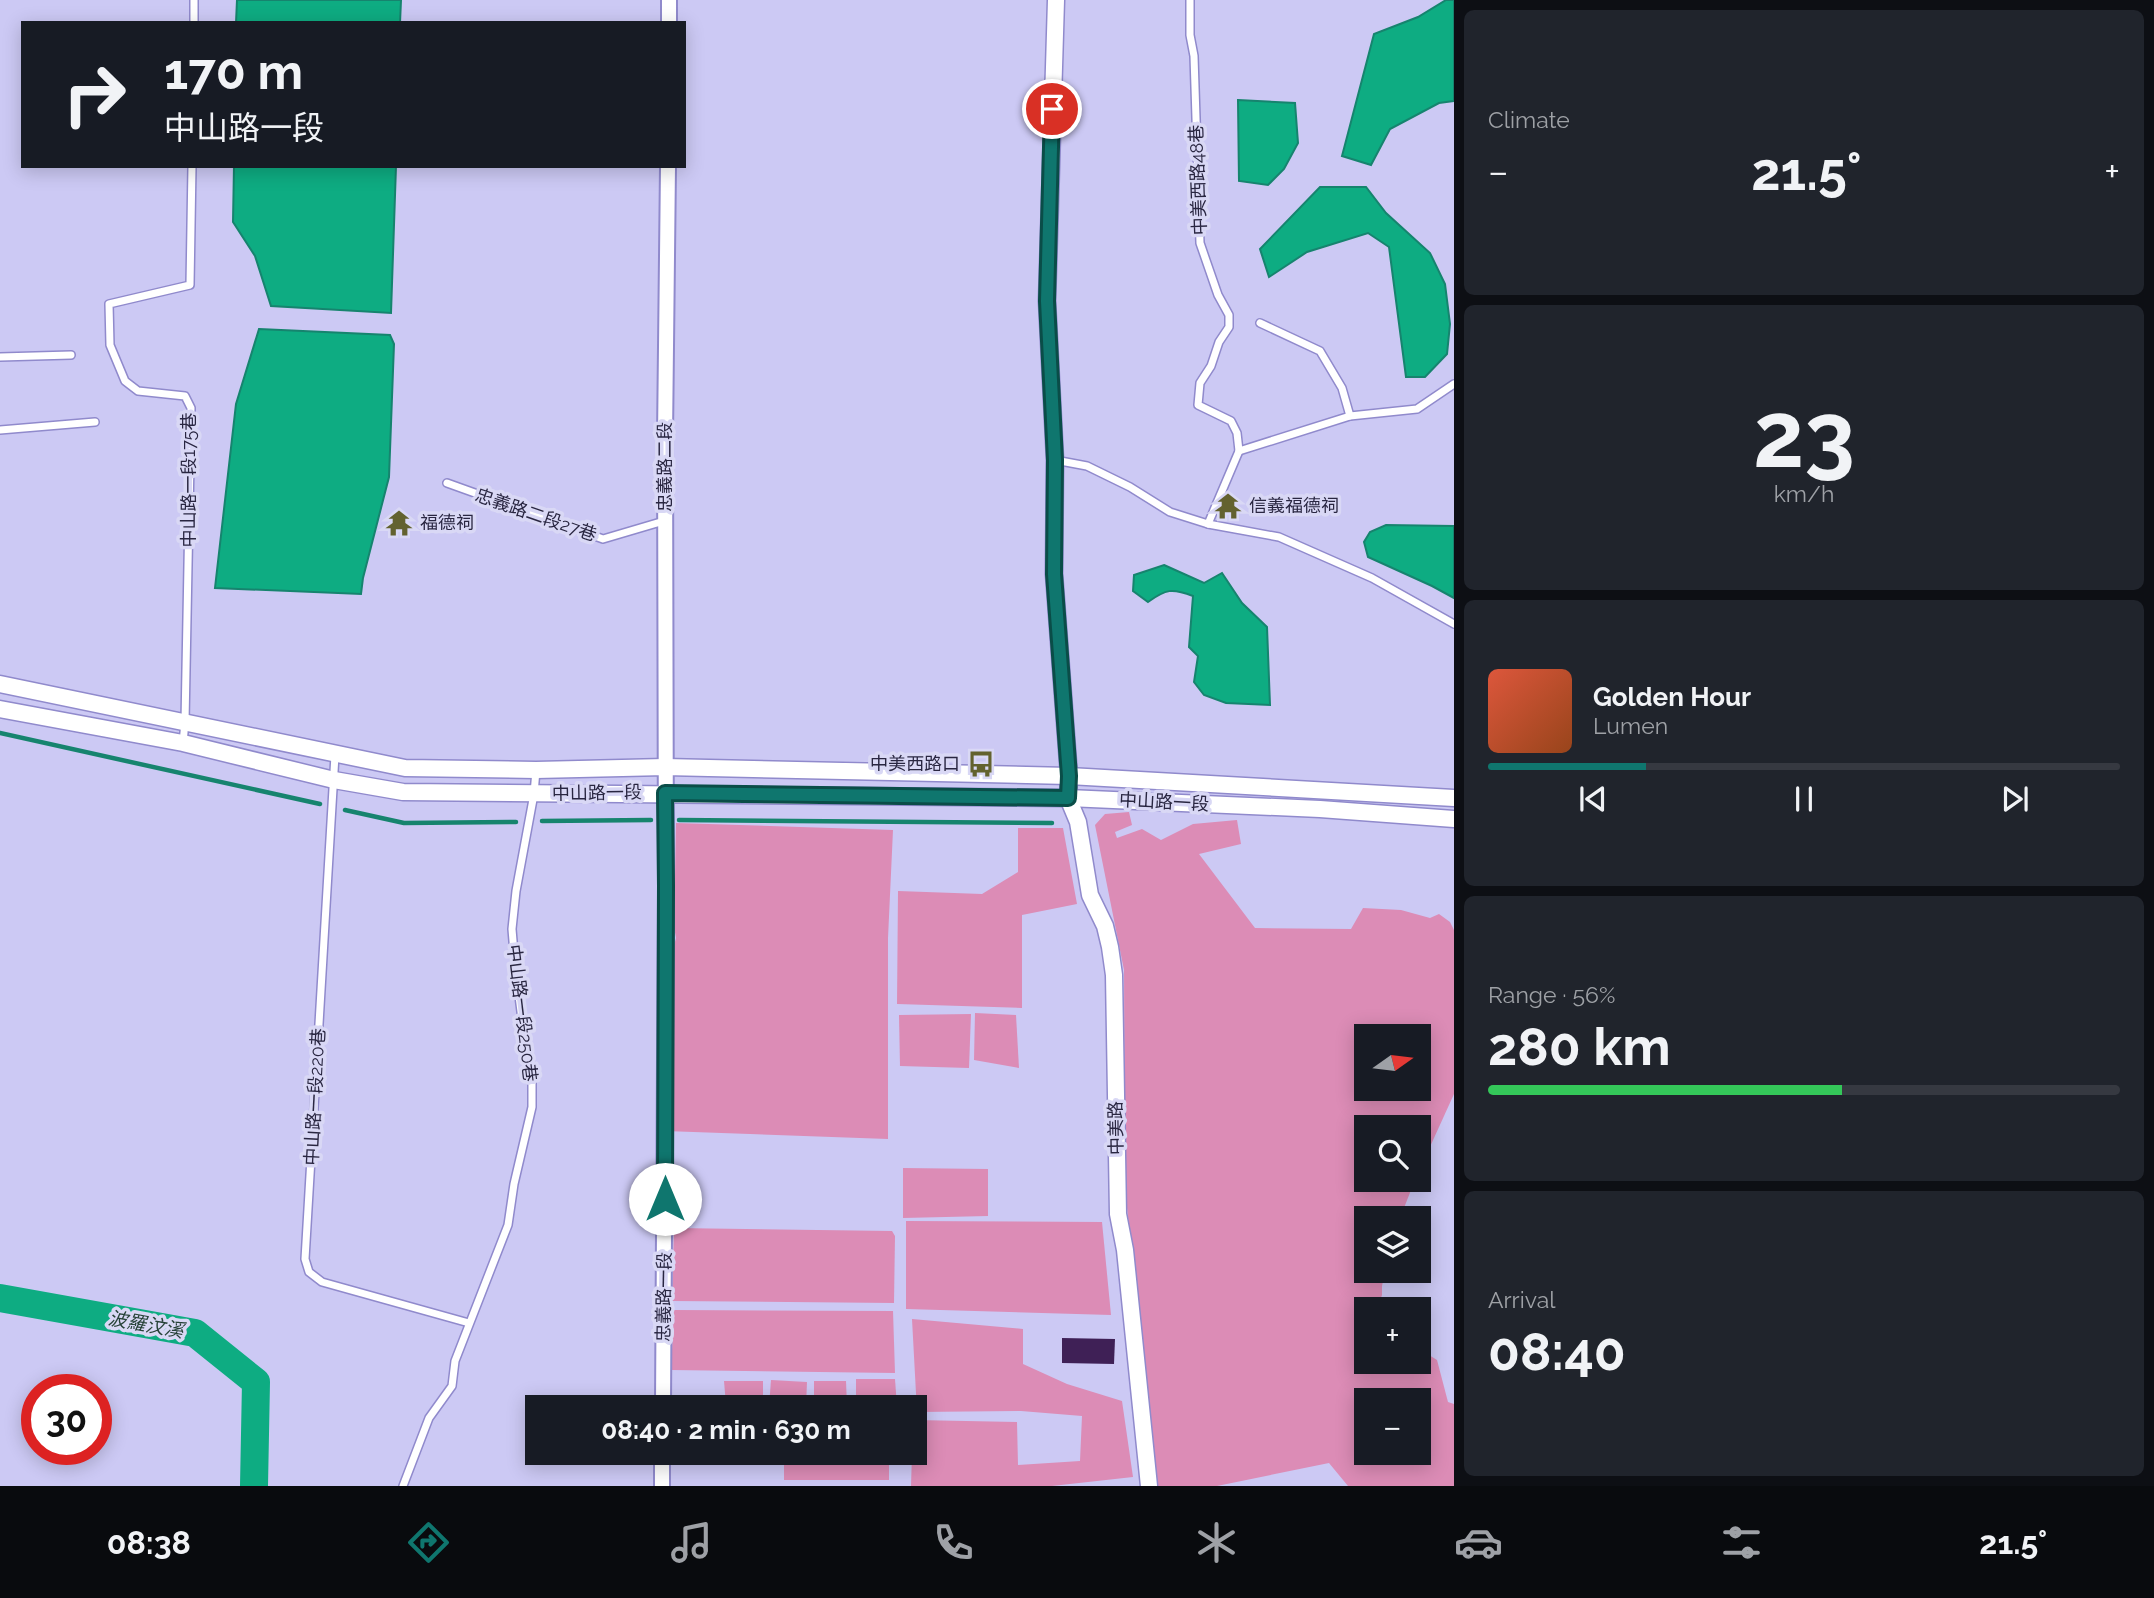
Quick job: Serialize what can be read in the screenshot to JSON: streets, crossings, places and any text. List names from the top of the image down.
{
  "streets": {
    "street": [
      "忠義路二段",
      "中山路一段",
      "中美路",
      "忠義路一段"
    ],
    "lane": [
      "中美西路48巷",
      "中山路一段175巷",
      "忠義路二段27巷",
      "中山路一段250巷",
      "中山路一段220巷"
    ]
  },
  "crossings": [
    ["忠義路二段", "忠義路二段27巷"],
    ["忠義路二段", "中山路一段"],
    ["忠義路二段", "忠義路一段"],
    ["中山路一段175巷", "中山路一段"],
    ["中山路一段", "中山路一段250巷"],
    ["中山路一段", "中山路一段220巷"],
    ["中山路一段", "中美路"],
    ["中山路一段", "忠義路一段"],
    ["中山路一段250巷", "中山路一段220巷"]
  ],
  "water": ["波羅汶溪"],
  "places": {
    "temple": ["信義福德祠", "福德祠"],
    "bus stop": ["中美西路口"]
  },
  "north": "right",
  "page": {
    "tile": [
      "Climate",
      ["23", "km/h"],
      ["Range · 56%", "280 km"],
      ["Arrival", "08:40"]
    ],
    "turn": ["170 m", "中山路一段"],
    "heat": ["−", "21.5°", "+"],
    "song": ["Golden Hour", "Lumen"],
    "map_buttons": ["+", "−"],
    "limit": "30",
    "trip": "08:40 · 2 min · 630 m",
    "tabs": ["08:38", "21.5°"]
  }
}
